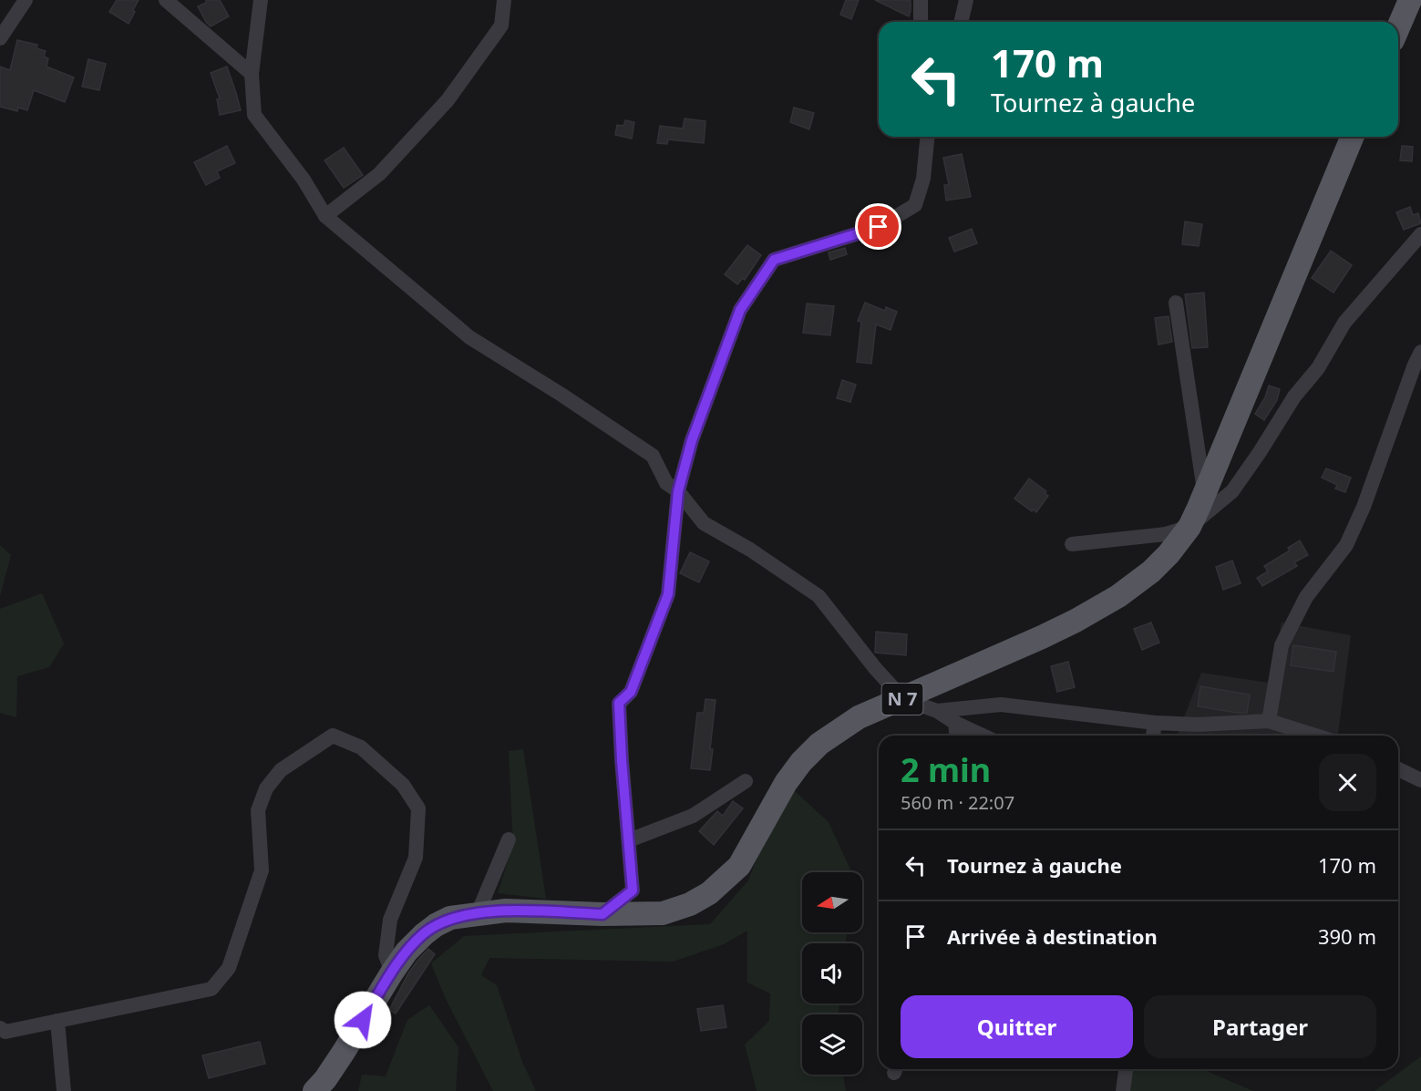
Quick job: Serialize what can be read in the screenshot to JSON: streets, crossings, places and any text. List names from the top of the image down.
{
  "streets": {
    "main road": ["N 7"]
  },
  "north": "left",
  "page": {
    "turn": ["170 m", "Tournez à gauche"],
    "heading": ["2 min", "560 m · 22:07"],
    "list": [
      {
        "name": "Tournez à gauche",
        "value": "170 m"
      },
      {
        "name": "Arrivée à destination",
        "value": "390 m"
      }
    ],
    "buttons": ["Quitter", "Partager"]
  }
}
